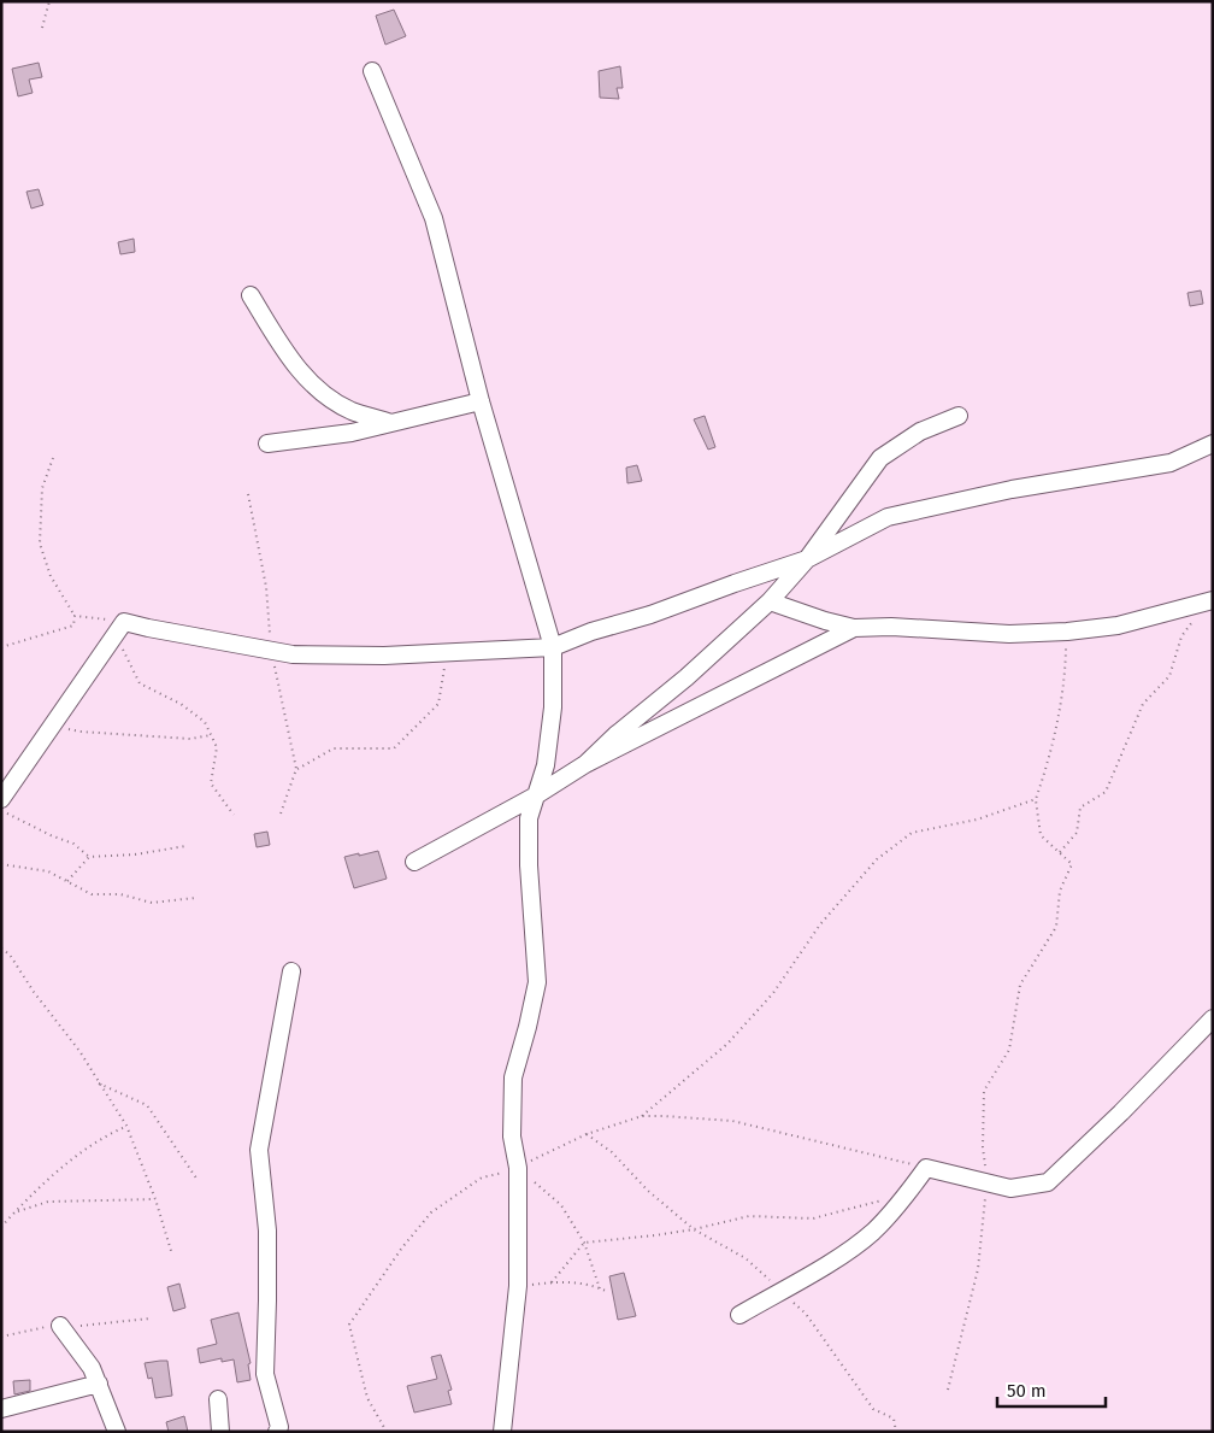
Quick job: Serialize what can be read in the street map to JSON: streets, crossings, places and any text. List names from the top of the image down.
{
  "scale_bar": "50 m"
}
